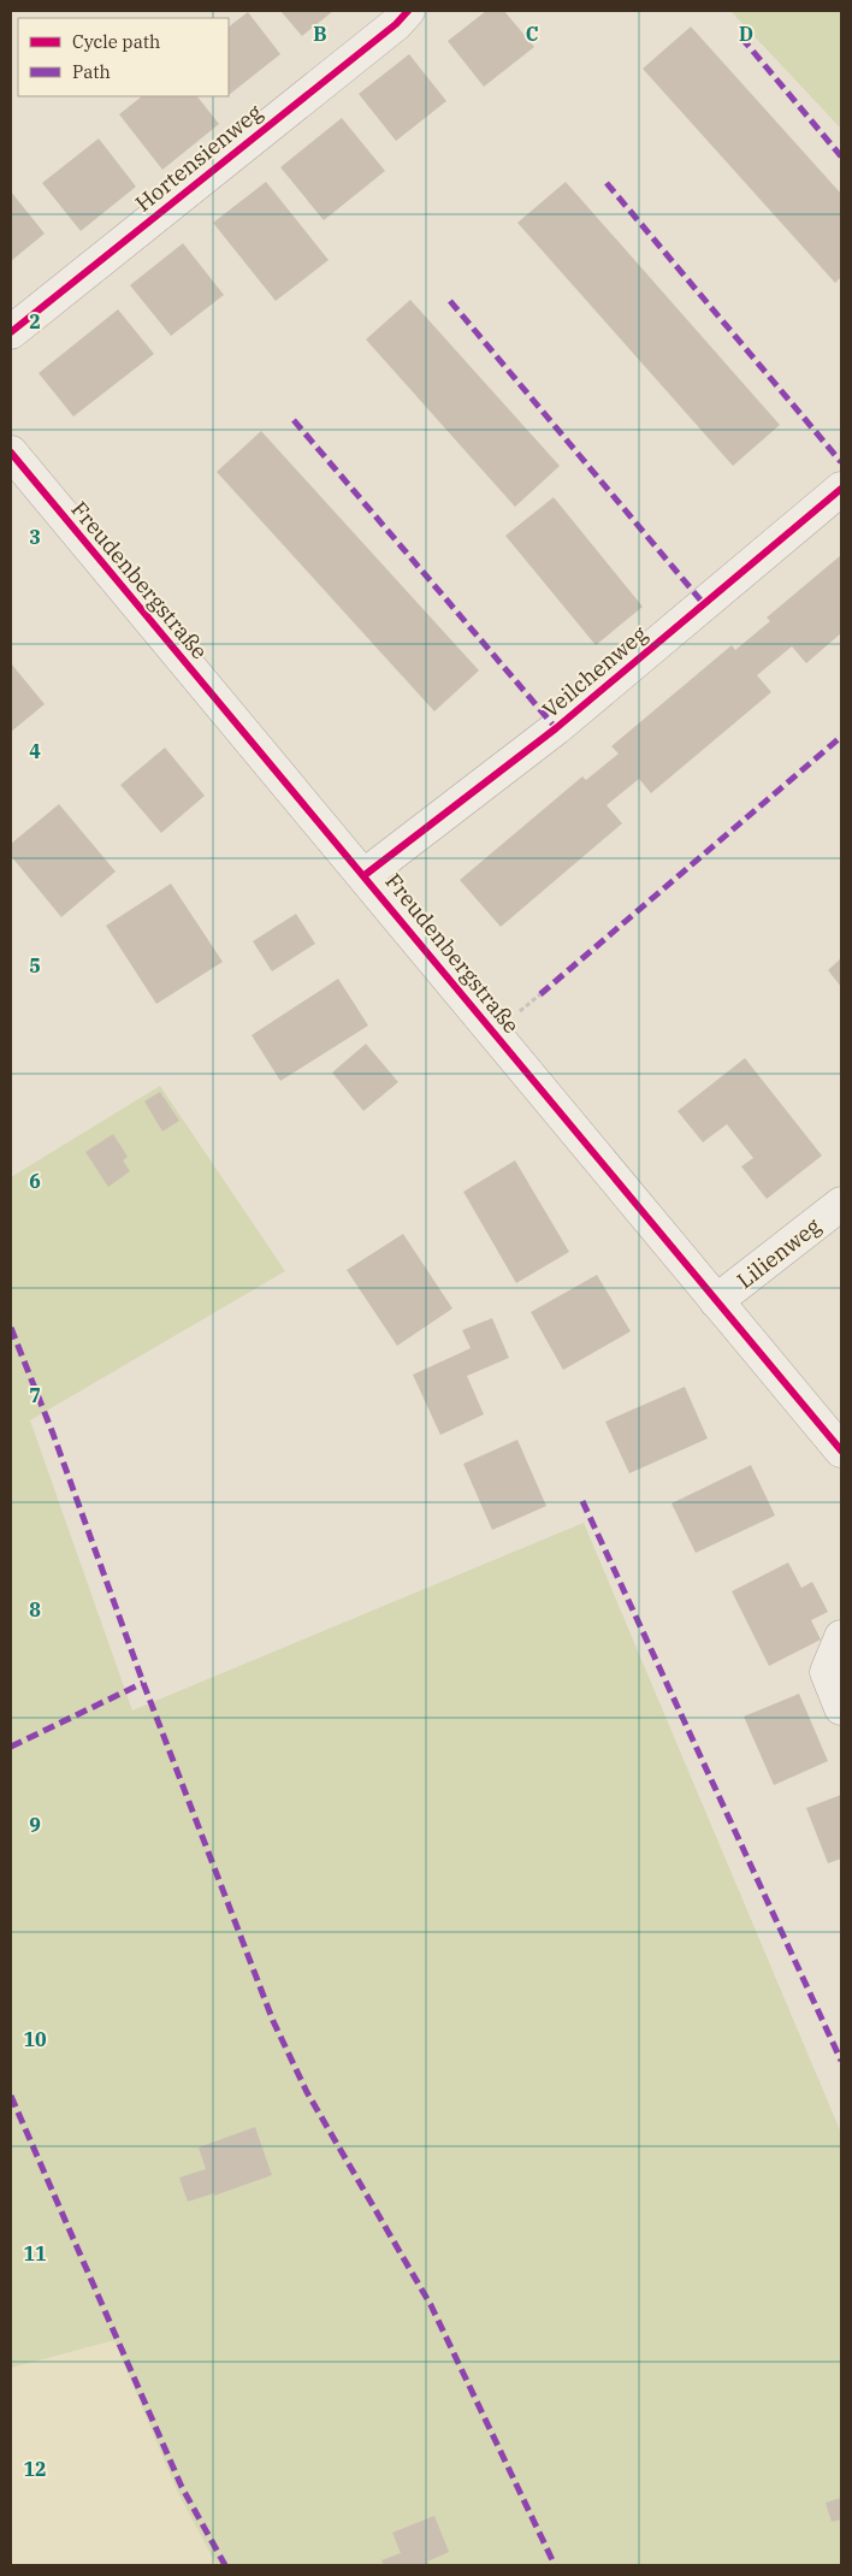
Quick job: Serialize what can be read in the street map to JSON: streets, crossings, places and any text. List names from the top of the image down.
{
  "streets": {
    "street": [
      "Hortensienweg",
      "Freudenbergstraße",
      "Veilchenweg",
      "Lilienweg"
    ]
  },
  "crossings": [
    ["Freudenbergstraße", "Veilchenweg"],
    ["Freudenbergstraße", "Lilienweg"]
  ],
  "legend": ["Cycle path", "Path"],
  "grid": {
    "columns": ["B", "C", "D"],
    "rows": [
      "2",
      "3",
      "4",
      "5",
      "6",
      "7",
      "8",
      "9",
      "10",
      "11",
      "12"
    ]
  }
}
